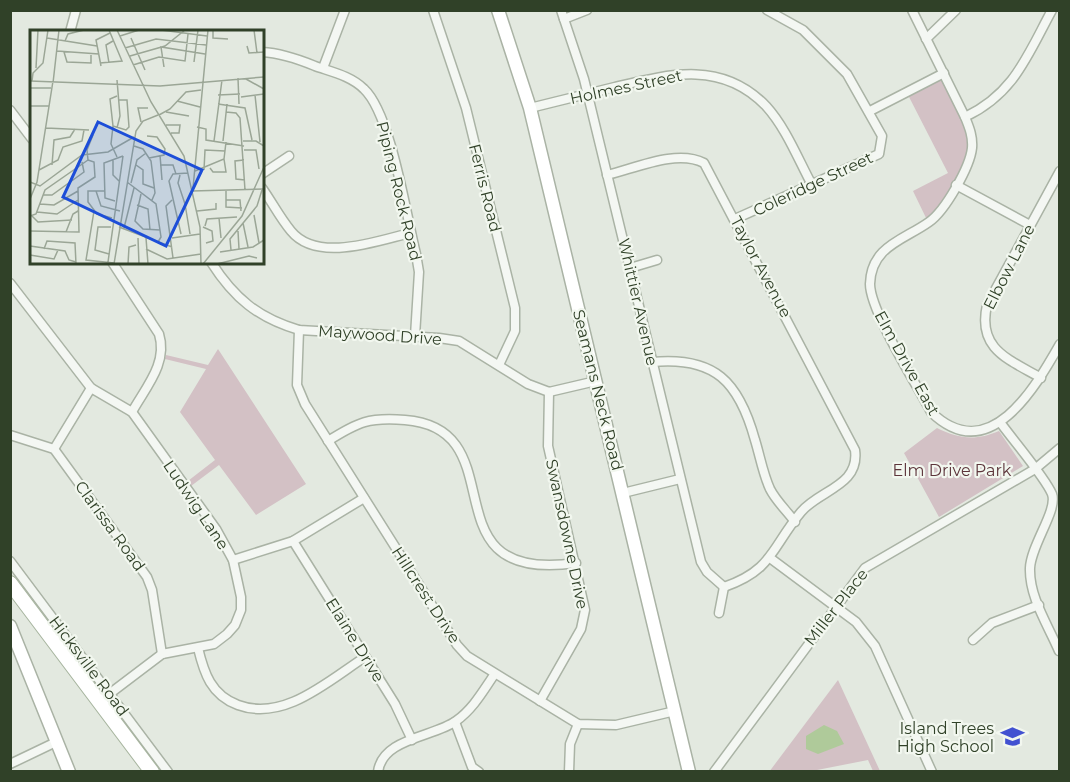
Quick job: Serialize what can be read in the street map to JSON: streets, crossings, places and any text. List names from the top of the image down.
{
  "streets": {
    "main road": ["Seamans Neck Road", "Hicksville Road"],
    "street": [
      "Holmes Street",
      "Coleridge Street",
      "Ferris Road",
      "Piping Rock Road",
      "Taylor Avenue",
      "Elbow Lane",
      "Whittier Avenue",
      "Maywood Drive",
      "Elm Drive East",
      "Ludwig Lane",
      "Clarissa Road",
      "Swansdowne Drive",
      "Hillcrest Drive",
      "Miller Place",
      "Elaine Drive"
    ]
  },
  "crossings": [
    ["Holmes Street", "Coleridge Street"],
    ["Holmes Street", "Whittier Avenue"],
    ["Holmes Street", "Seamans Neck Road"],
    ["Coleridge Street", "Taylor Avenue"],
    ["Ferris Road", "Maywood Drive"],
    ["Piping Rock Road", "Maywood Drive"],
    ["Taylor Avenue", "Whittier Avenue"],
    ["Maywood Drive", "Swansdowne Drive"],
    ["Maywood Drive", "Hillcrest Drive"],
    ["Seamans Neck Road", "Hillcrest Drive"],
    ["Ludwig Lane", "Clarissa Road"],
    ["Ludwig Lane", "Hicksville Road"],
    ["Swansdowne Drive", "Hillcrest Drive"]
  ],
  "parks": ["Elm Drive Park"],
  "places": {
    "school or university": ["Island Trees High School"]
  }
}
